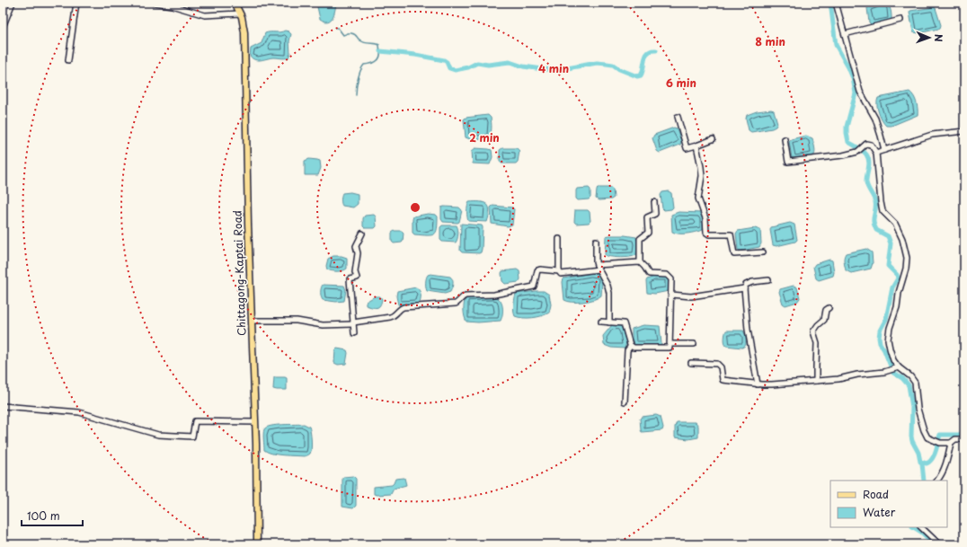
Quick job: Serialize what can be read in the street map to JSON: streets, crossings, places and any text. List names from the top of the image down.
{
  "streets": {
    "main road": ["Chittagong-Kaptai Road"]
  },
  "legend": ["Road", "Water"],
  "scale_bar": "100 m",
  "north": "right",
  "rings": [
    "8 min",
    "4 min",
    "6 min",
    "2 min"
  ]
}
